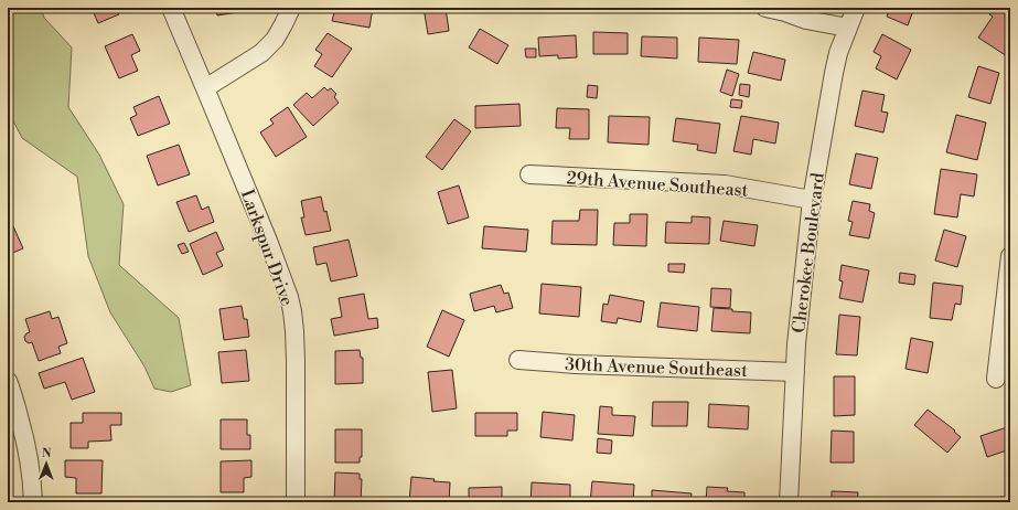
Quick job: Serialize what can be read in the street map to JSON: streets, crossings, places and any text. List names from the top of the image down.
{
  "streets": {
    "street": [
      "29th Avenue Southeast",
      "Larkspur Drive",
      "Cherokee Boulevard",
      "30th Avenue Southeast"
    ]
  },
  "crossings": [
    ["29th Avenue Southeast", "Cherokee Boulevard"],
    ["Cherokee Boulevard", "30th Avenue Southeast"]
  ],
  "north": "top"
}
